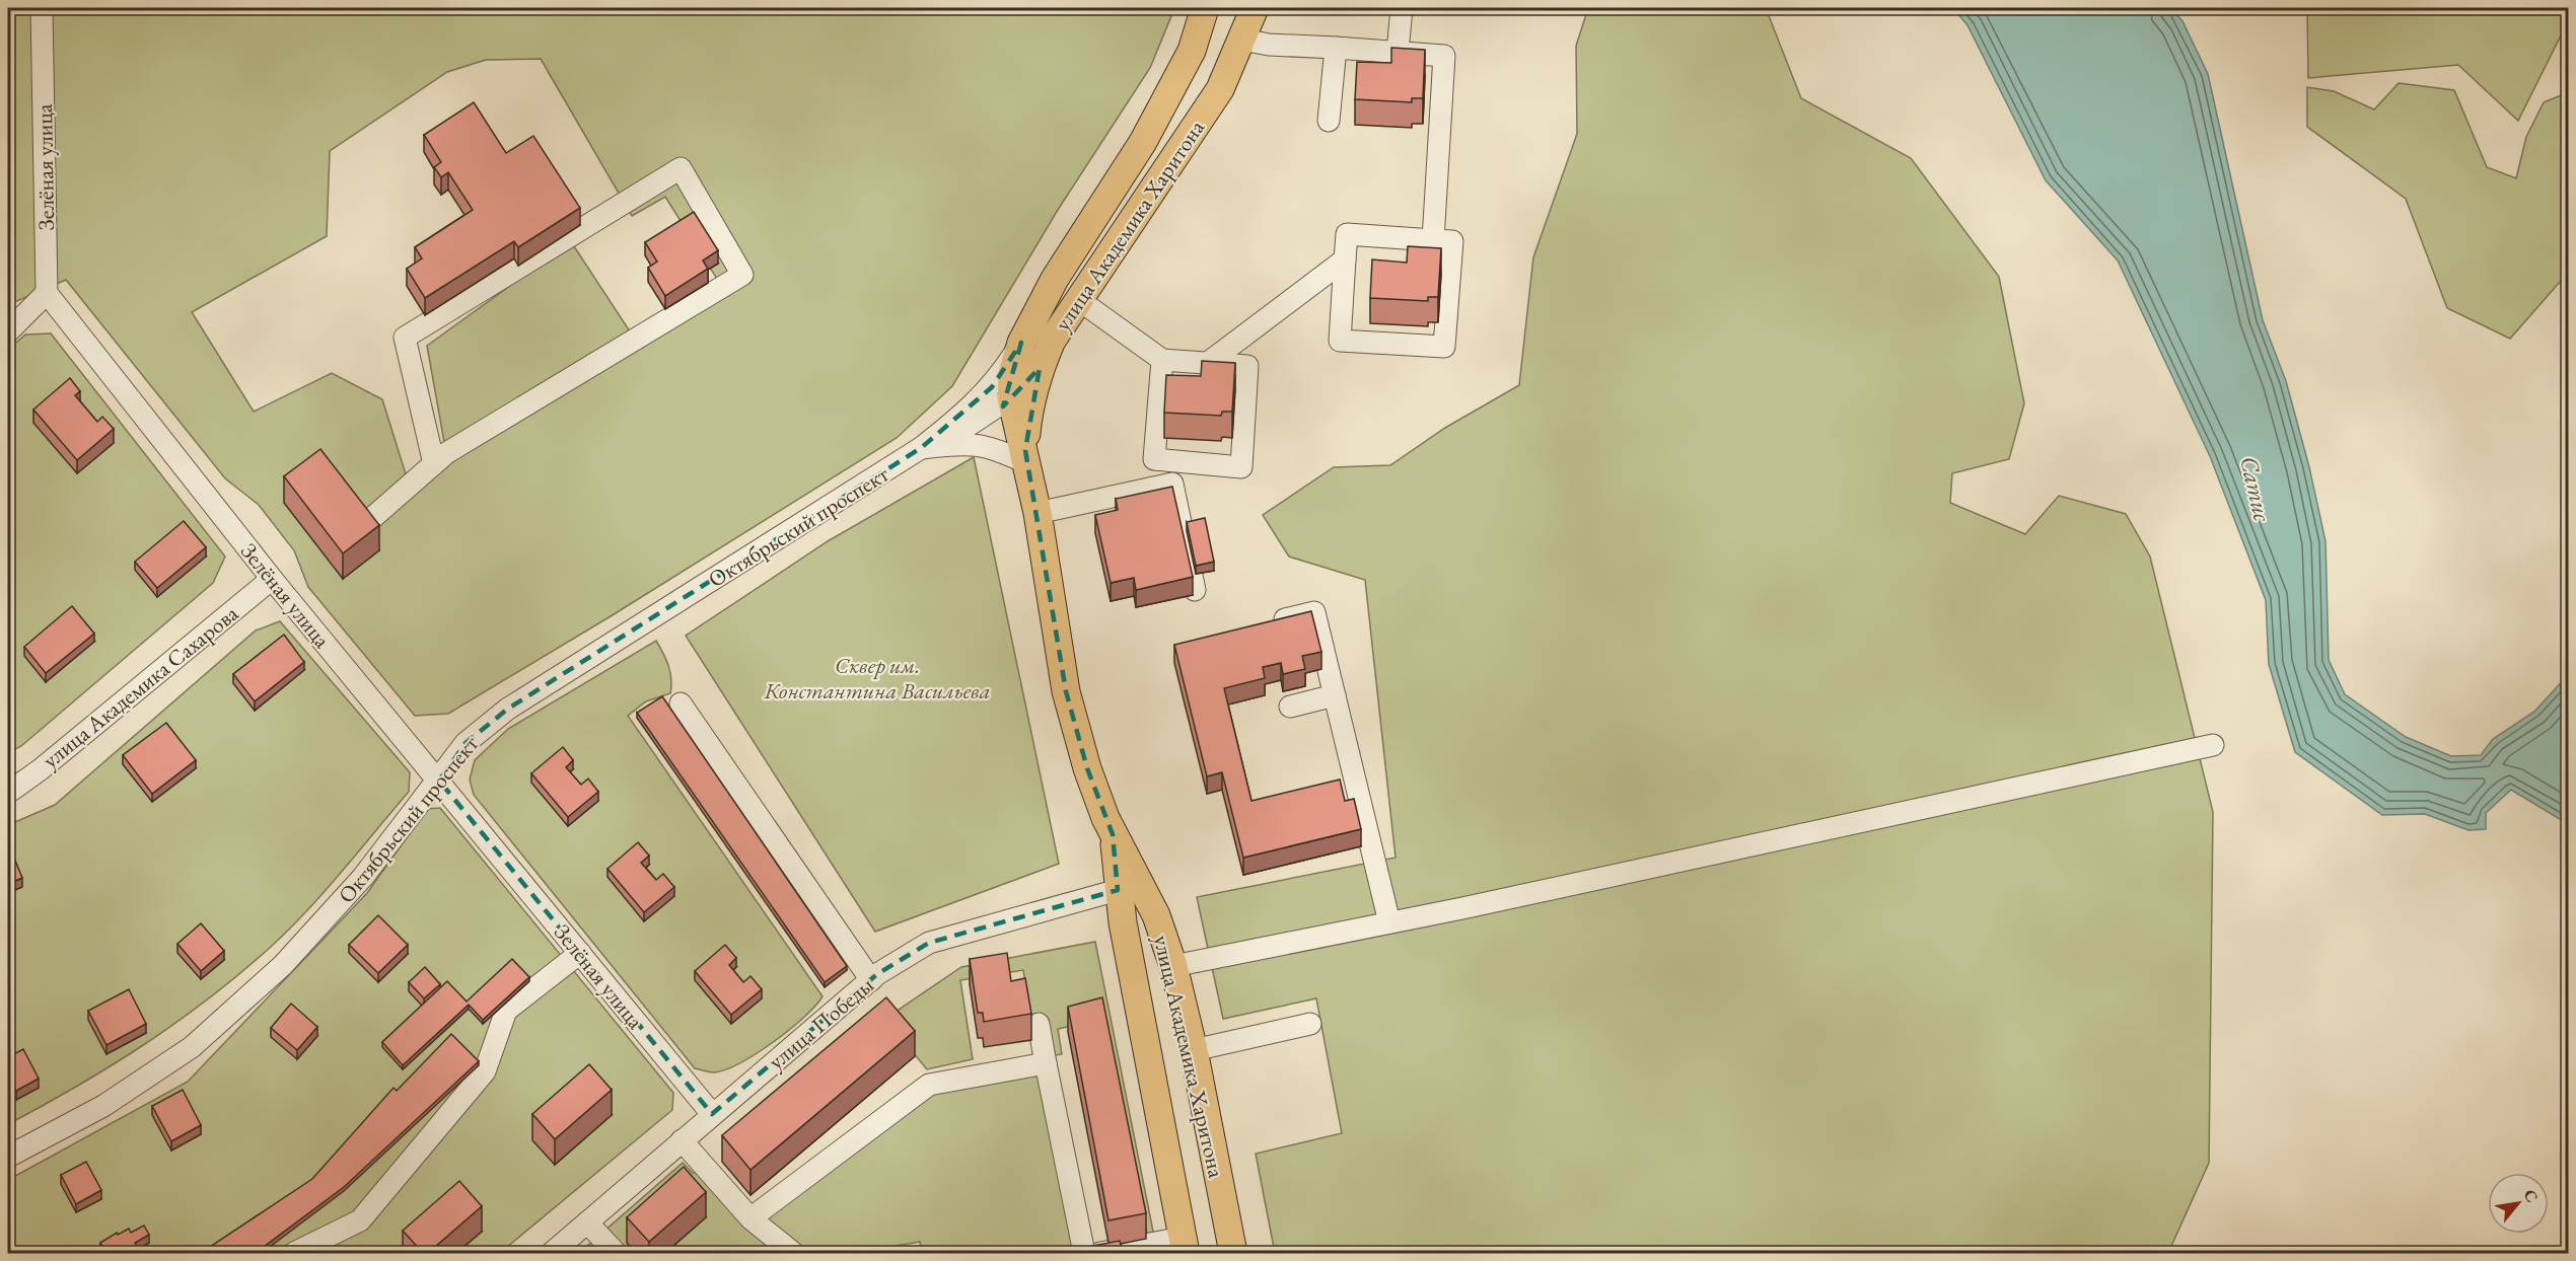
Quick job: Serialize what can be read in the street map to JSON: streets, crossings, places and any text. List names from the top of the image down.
{
  "streets": {
    "main road": ["улица Академика Харитона"],
    "street": [
      "Зелёная улица",
      "Октябрьский проспект",
      "улица Академика Сахарова",
      "улица Победы"
    ]
  },
  "crossings": [
    ["Зелёная улица", "Октябрьский проспект"],
    ["Зелёная улица", "улица Академика Сахарова"],
    ["Зелёная улица", "улица Победы"],
    ["улица Академика Харитона", "Октябрьский проспект"],
    ["улица Академика Харитона", "улица Победы"]
  ],
  "water": ["Сатис"],
  "parks": ["Сквер им. Константина Васильева"],
  "north": "top right"
}
